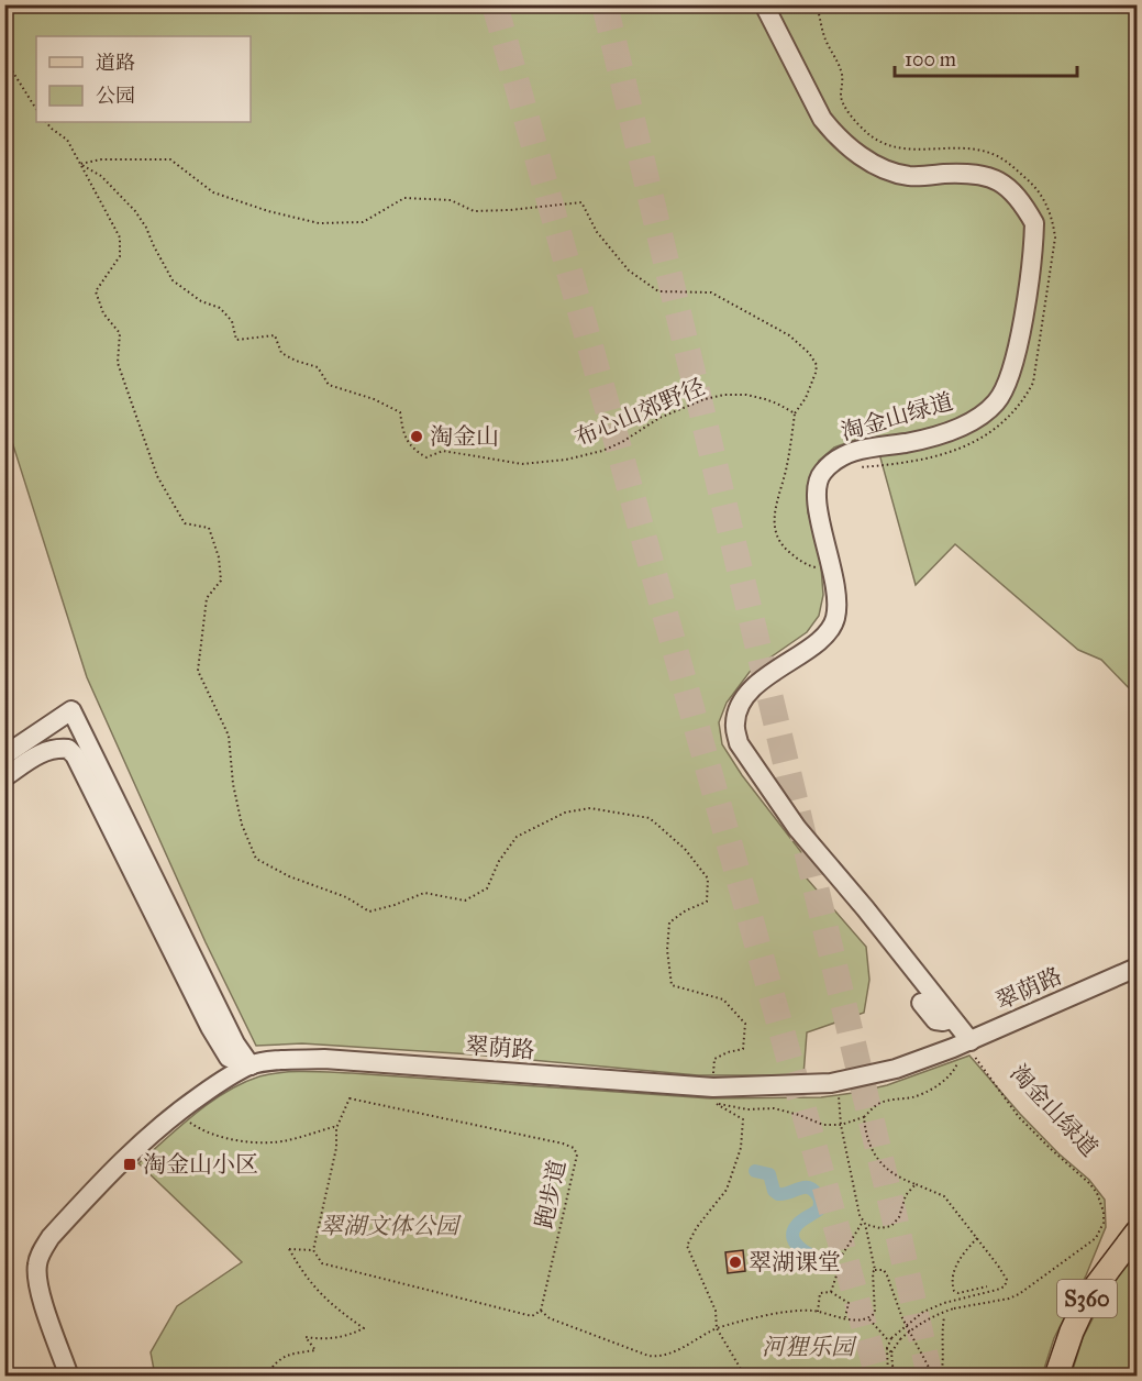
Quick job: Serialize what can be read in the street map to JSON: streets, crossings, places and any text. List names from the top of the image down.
{
  "streets": {
    "main road": ["S360"],
    "street": ["淘金山绿道", "翠荫路"],
    "path": ["布心山郊野径", "跑步道"]
  },
  "crossings": [
    ["淘金山绿道", "翠荫路"]
  ],
  "parks": ["翠湖文体公园", "河狸乐园"],
  "places": {
    "other": ["淘金山", "翠湖课堂"],
    "transit": ["淘金山小区"]
  },
  "legend": ["道路", "公园"],
  "scale_bar": "100 m"
}
